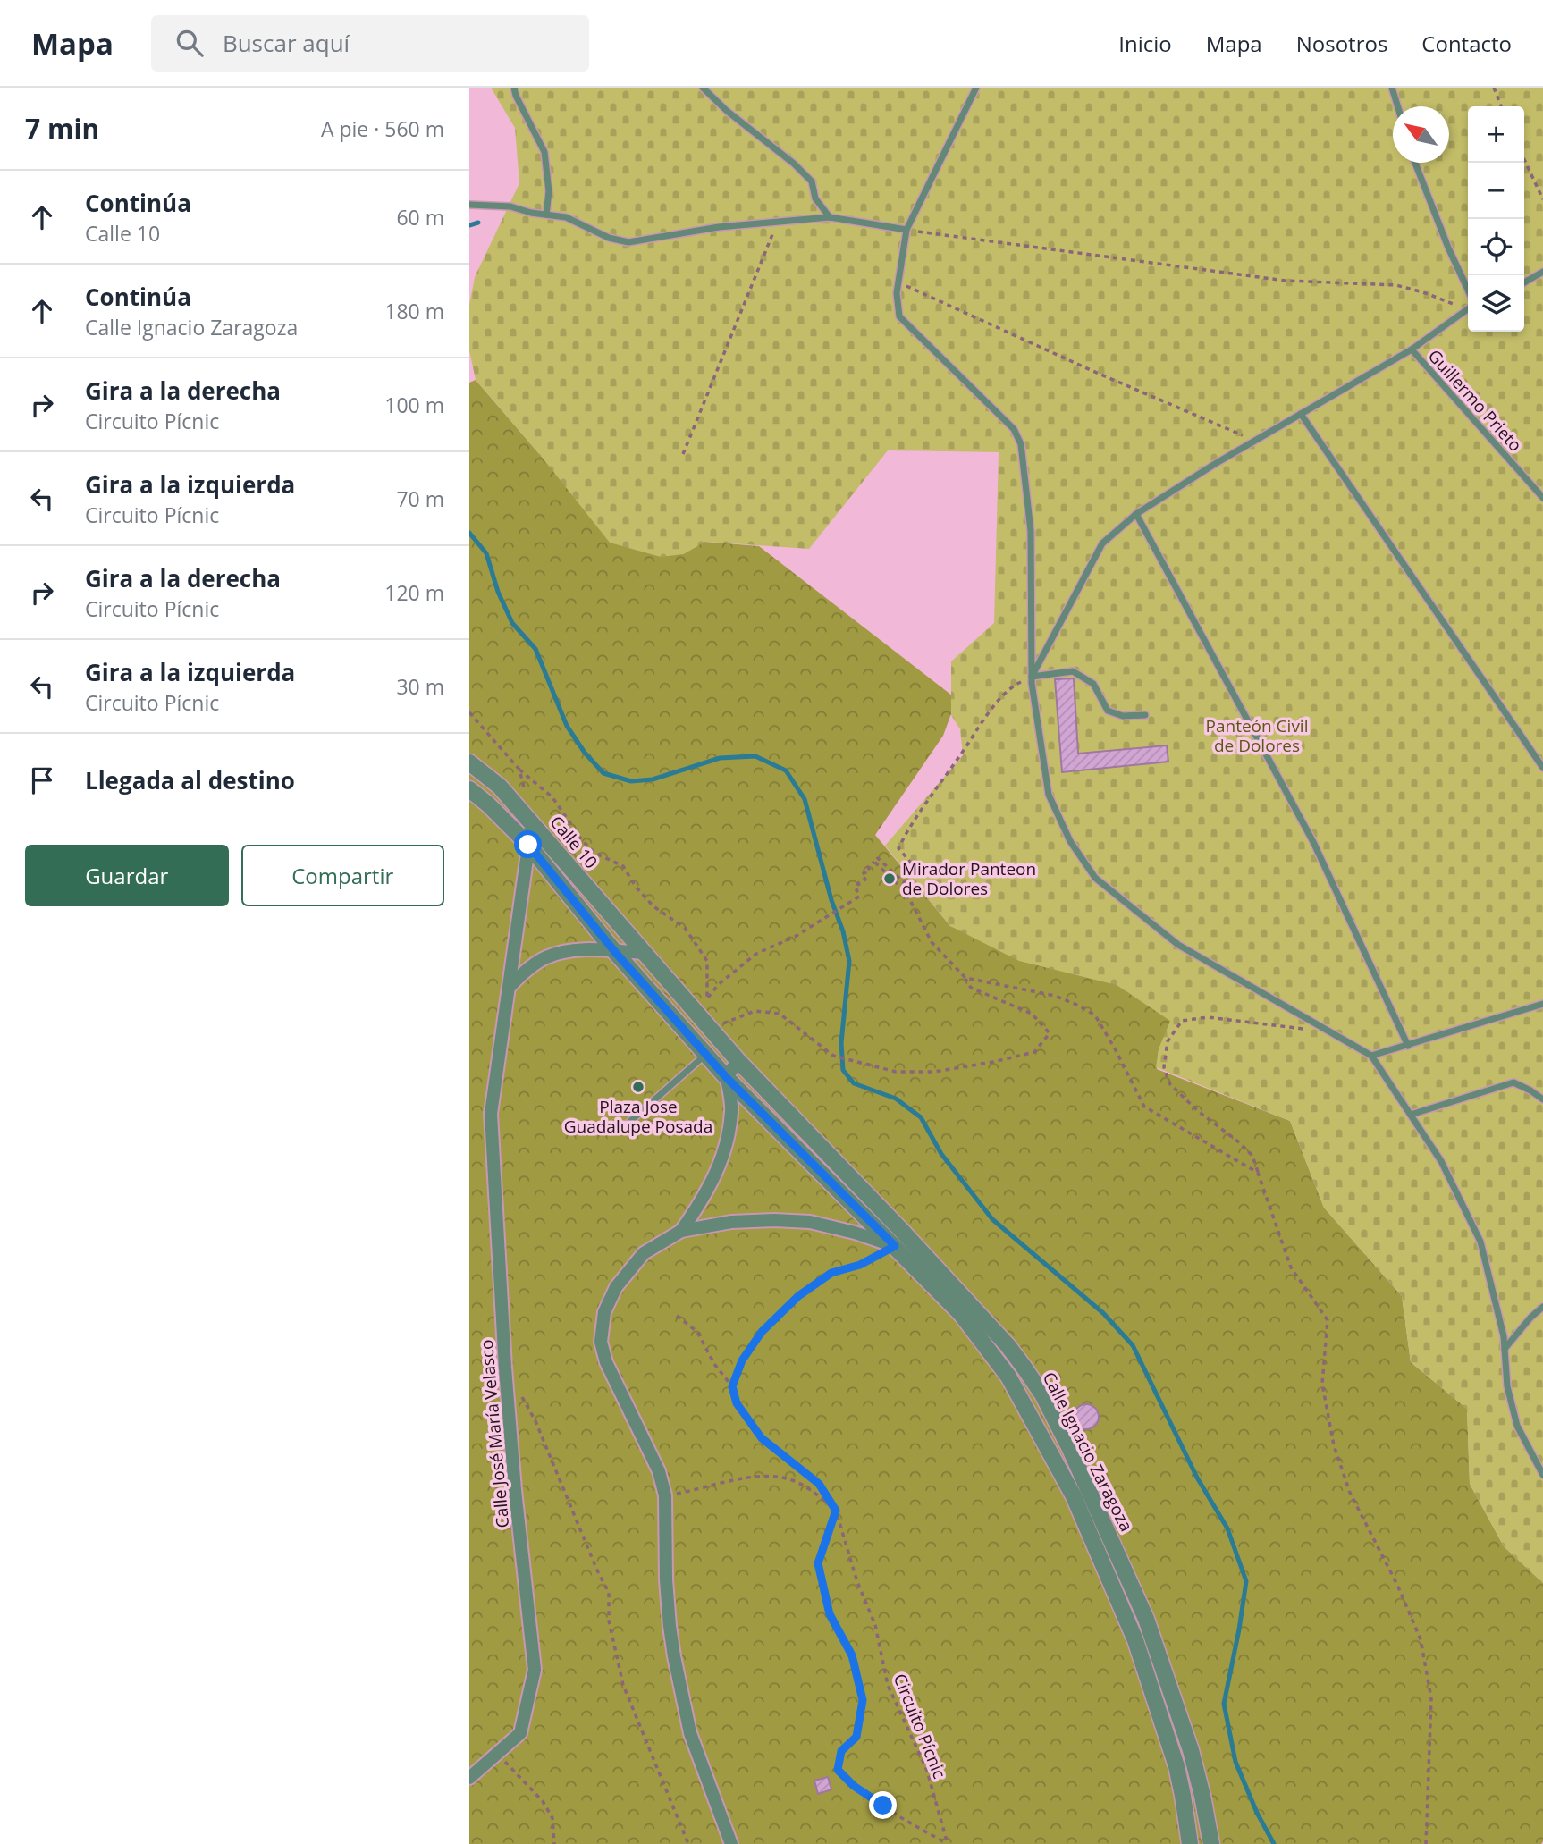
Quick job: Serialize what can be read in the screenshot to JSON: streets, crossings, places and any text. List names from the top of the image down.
{
  "streets": {
    "street": ["Calle 10", "Calle José María Velasco", "Calle Ignacio Zaragoza"],
    "lane": ["Guillermo Prieto"],
    "path": ["Circuito Pícnic"]
  },
  "crossings": [
    ["Calle 10", "Calle José María Velasco"],
    ["Calle 10", "Calle Ignacio Zaragoza"]
  ],
  "parks": ["Panteón Civil de Dolores"],
  "places": ["Mirador Panteon de Dolores", "Plaza Jose Guadalupe Posada"],
  "north": "top left",
  "page": {
    "header": "Mapa",
    "search": "Buscar aquí",
    "nav": [
      "Inicio",
      "Mapa",
      "Nosotros",
      "Contacto"
    ],
    "heading": ["7 min", "A pie · 560 m"],
    "map_buttons": ["+", "−"],
    "list": [
      ["Continúa", "Calle 10", "60 m"],
      ["Continúa", "Calle Ignacio Zaragoza", "180 m"],
      ["Gira a la derecha", "Circuito Pícnic", "100 m"],
      ["Gira a la izquierda", "Circuito Pícnic", "70 m"],
      ["Gira a la derecha", "Circuito Pícnic", "120 m"],
      ["Gira a la izquierda", "Circuito Pícnic", "30 m"],
      "Llegada al destino"
    ],
    "buttons": ["Guardar", "Compartir"]
  }
}
